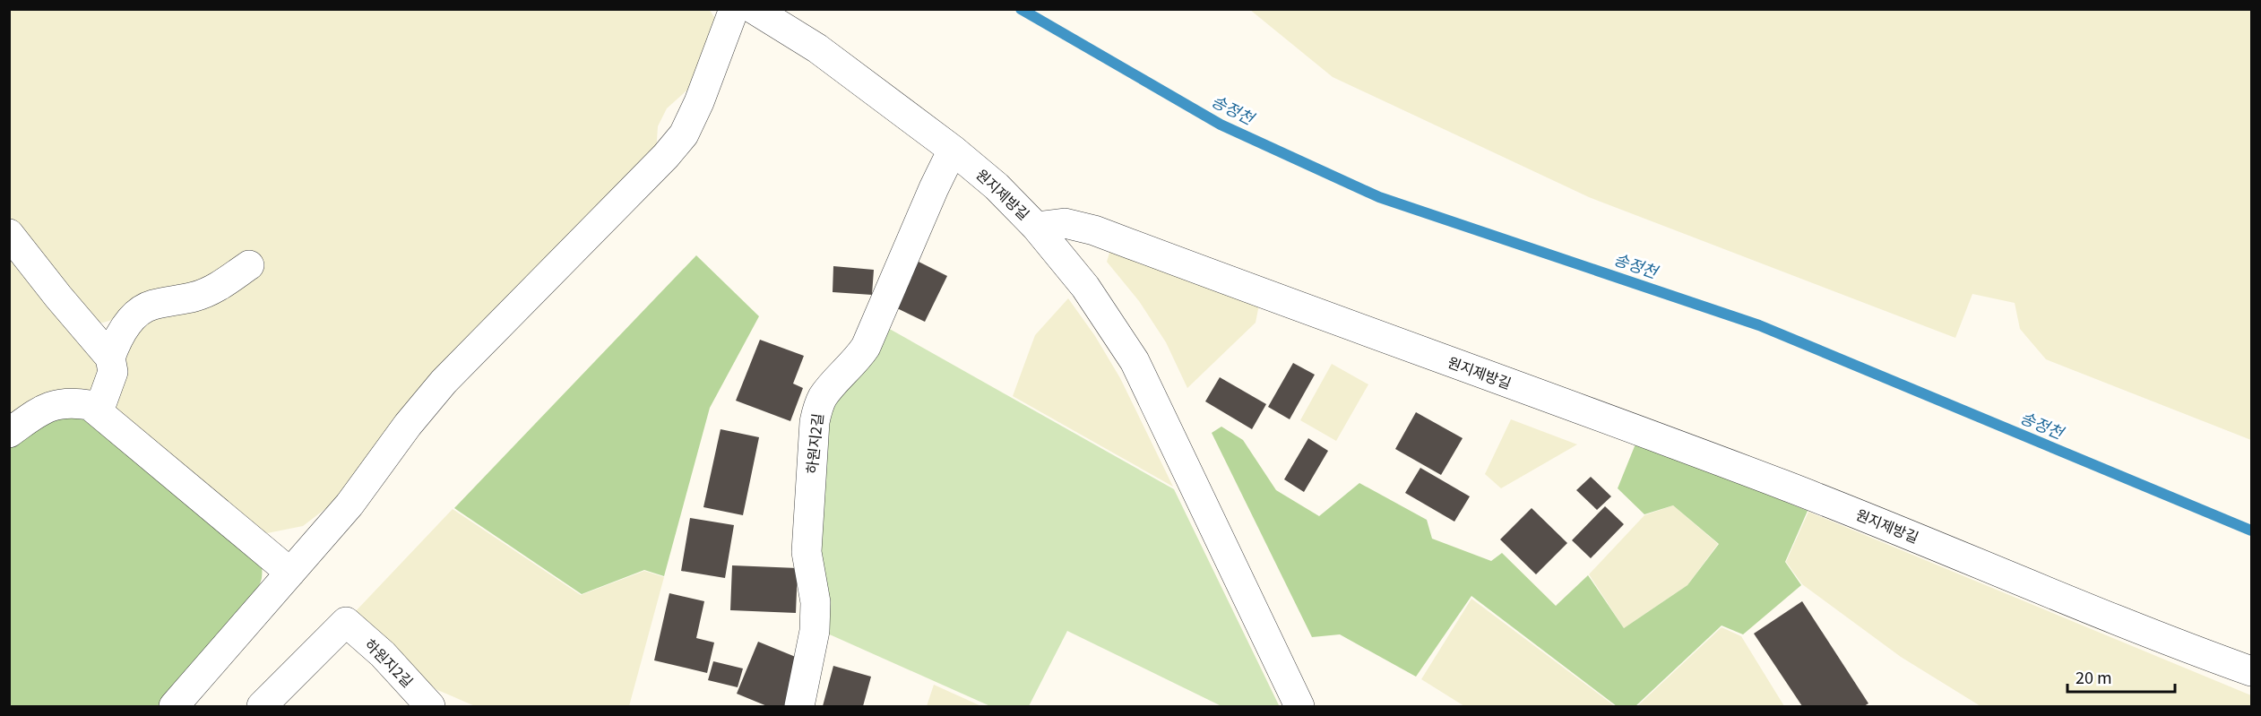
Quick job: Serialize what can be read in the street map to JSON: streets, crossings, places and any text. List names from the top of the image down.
{
  "streets": {
    "street": ["원지제방길", "하원지2길"]
  },
  "crossings": [
    ["원지제방길", "하원지2길"]
  ],
  "water": ["송정천"],
  "scale_bar": "20 m"
}
